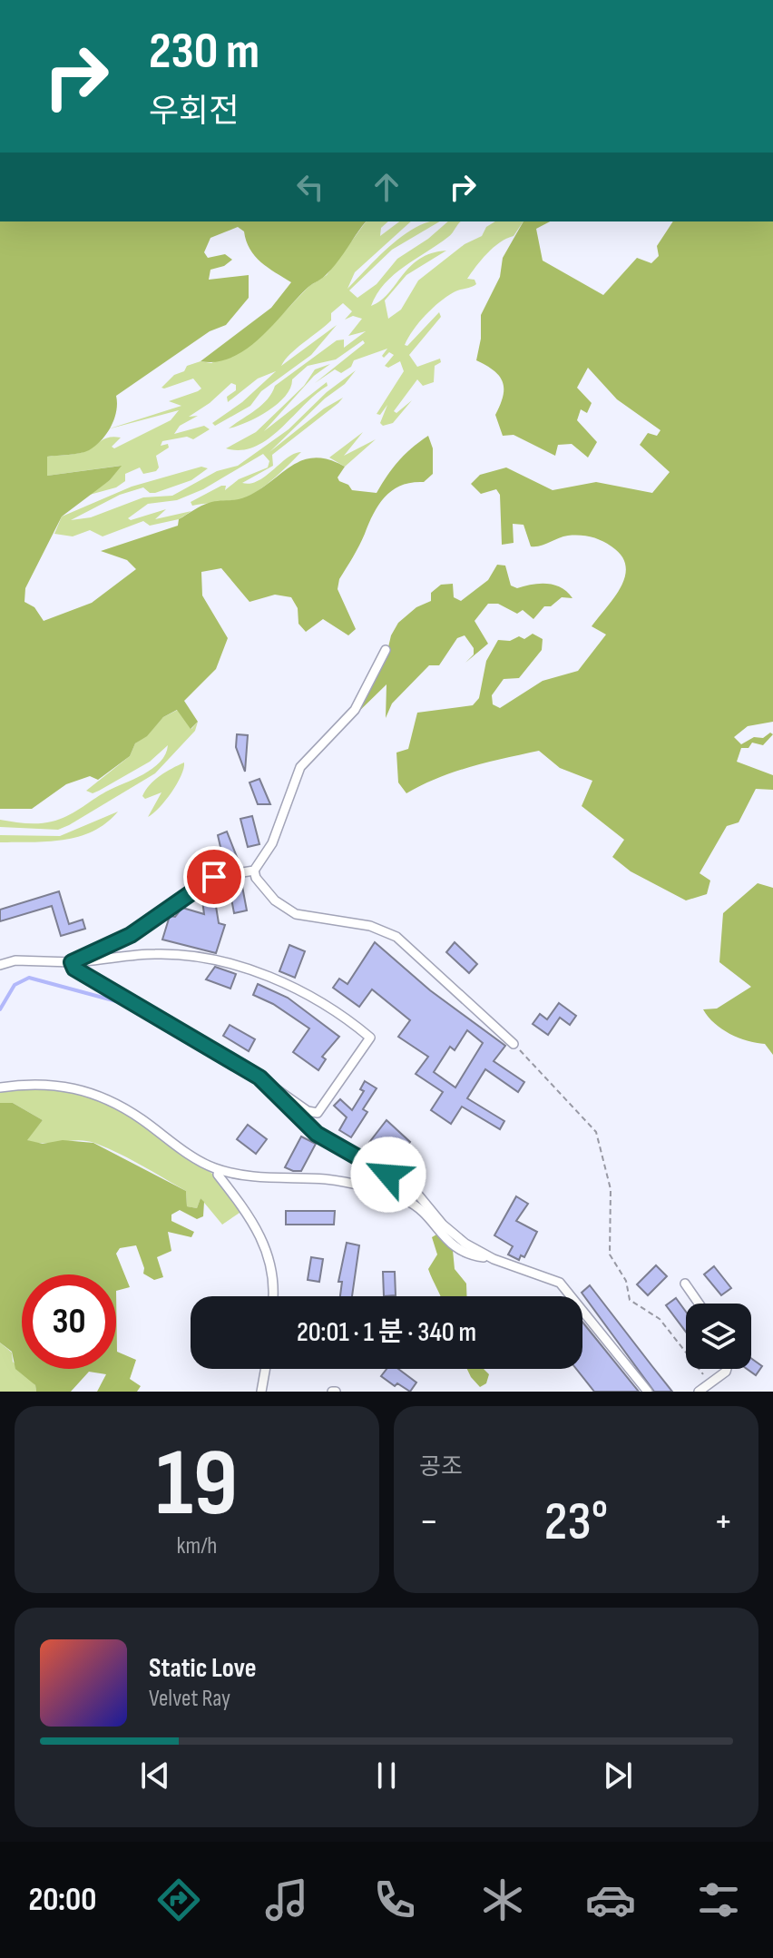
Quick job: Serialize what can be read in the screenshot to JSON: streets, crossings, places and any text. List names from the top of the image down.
{
  "page": {
    "turn": ["230 m", "우회전"],
    "limit": "30",
    "trip": "20:01 · 1 분 · 340 m",
    "tile": [
      ["19", "km/h"],
      "공조"
    ],
    "heat": ["−", "23°", "+"],
    "song": ["Static Love", "Velvet Ray"],
    "tabs": "20:00"
  }
}
